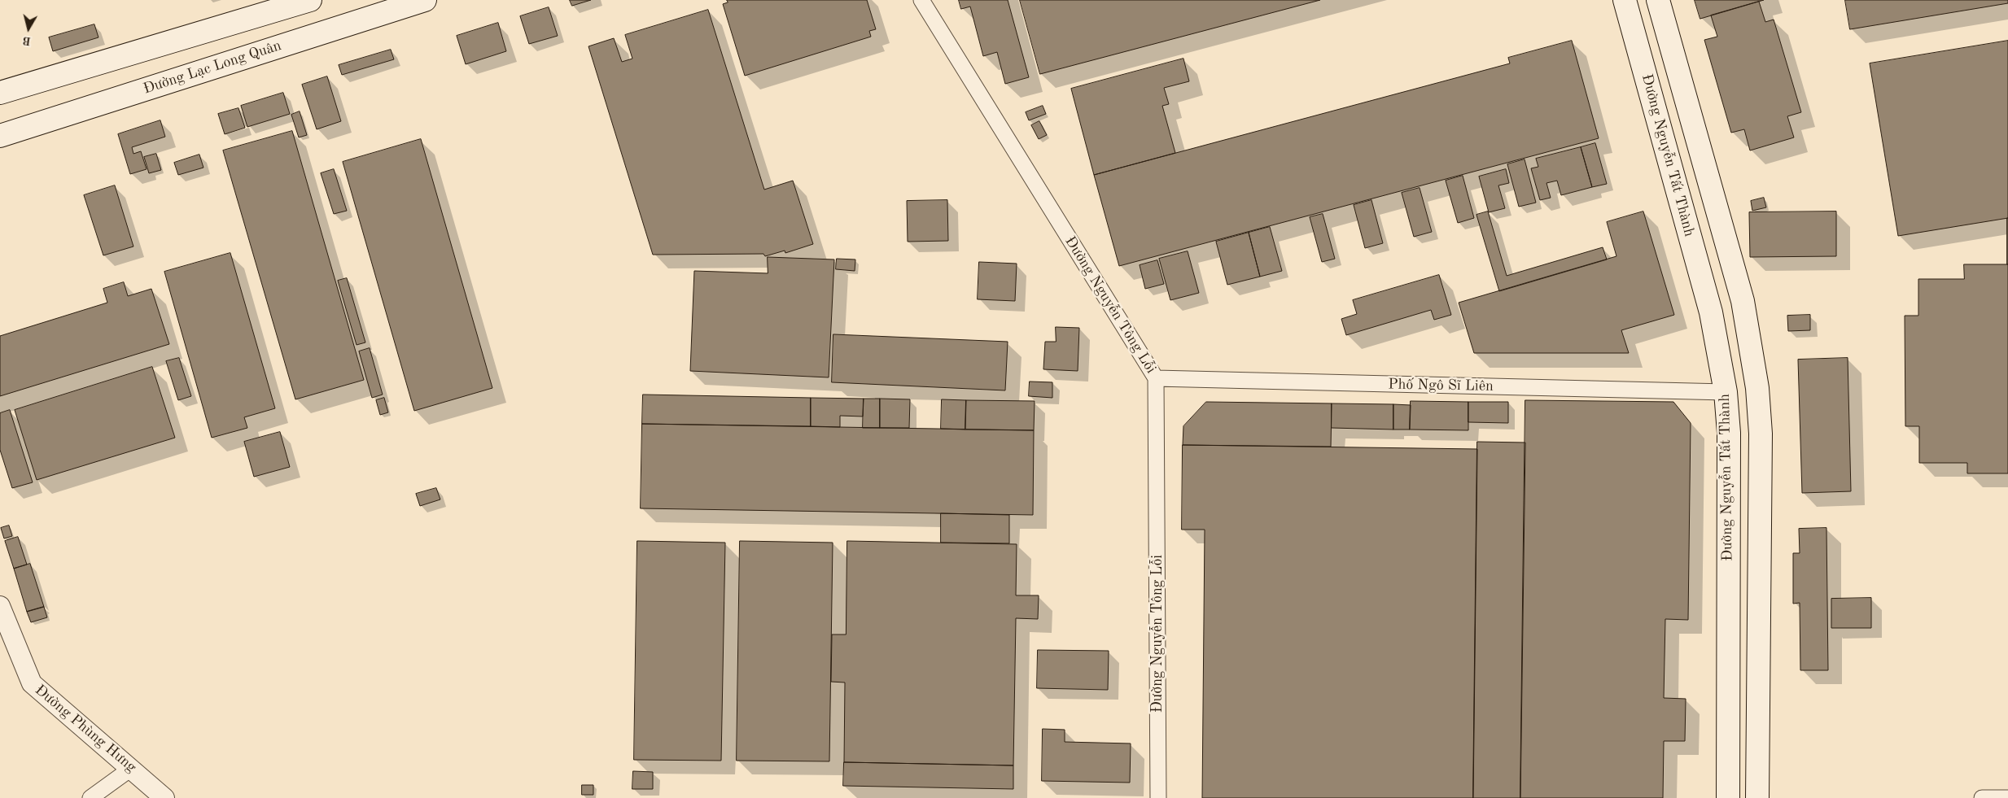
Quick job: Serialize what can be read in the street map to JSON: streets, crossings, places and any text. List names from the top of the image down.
{
  "streets": {
    "main road": ["Đường Lạc Long Quân", "Đường Nguyễn Tất Thành"],
    "street": ["Đường Nguyễn Tông Lỗi", "Phố Ngô Sĩ Liên", "Đường Phùng Hưng"]
  },
  "crossings": [
    ["Đường Nguyễn Tất Thành", "Phố Ngô Sĩ Liên"],
    ["Đường Nguyễn Tông Lỗi", "Phố Ngô Sĩ Liên"]
  ],
  "north": "bottom"
}
